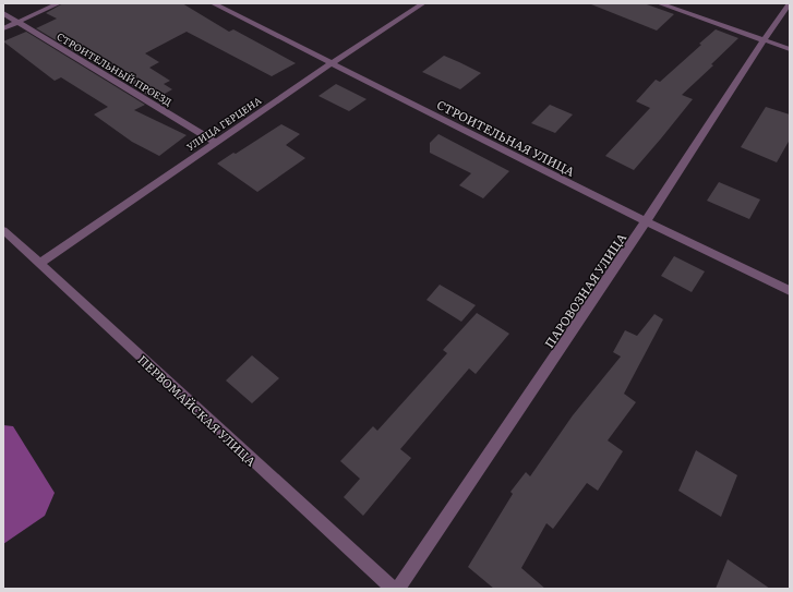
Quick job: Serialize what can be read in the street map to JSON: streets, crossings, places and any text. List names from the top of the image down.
{
  "streets": {
    "street": [
      "СТРОИТЕЛЬНЫЙ ПРОЕЗД",
      "УЛИЦА ГЕРЦЕНА",
      "СТРОИТЕЛЬНАЯ УЛИЦА",
      "ПАРОВОЗНАЯ УЛИЦА",
      "ПЕРВОМАЙСКАЯ УЛИЦА"
    ]
  },
  "crossings": [
    ["СТРОИТЕЛЬНЫЙ ПРОЕЗД", "УЛИЦА ГЕРЦЕНА"],
    ["УЛИЦА ГЕРЦЕНА", "СТРОИТЕЛЬНАЯ УЛИЦА"],
    ["УЛИЦА ГЕРЦЕНА", "ПЕРВОМАЙСКАЯ УЛИЦА"],
    ["СТРОИТЕЛЬНАЯ УЛИЦА", "ПАРОВОЗНАЯ УЛИЦА"]
  ]
}
